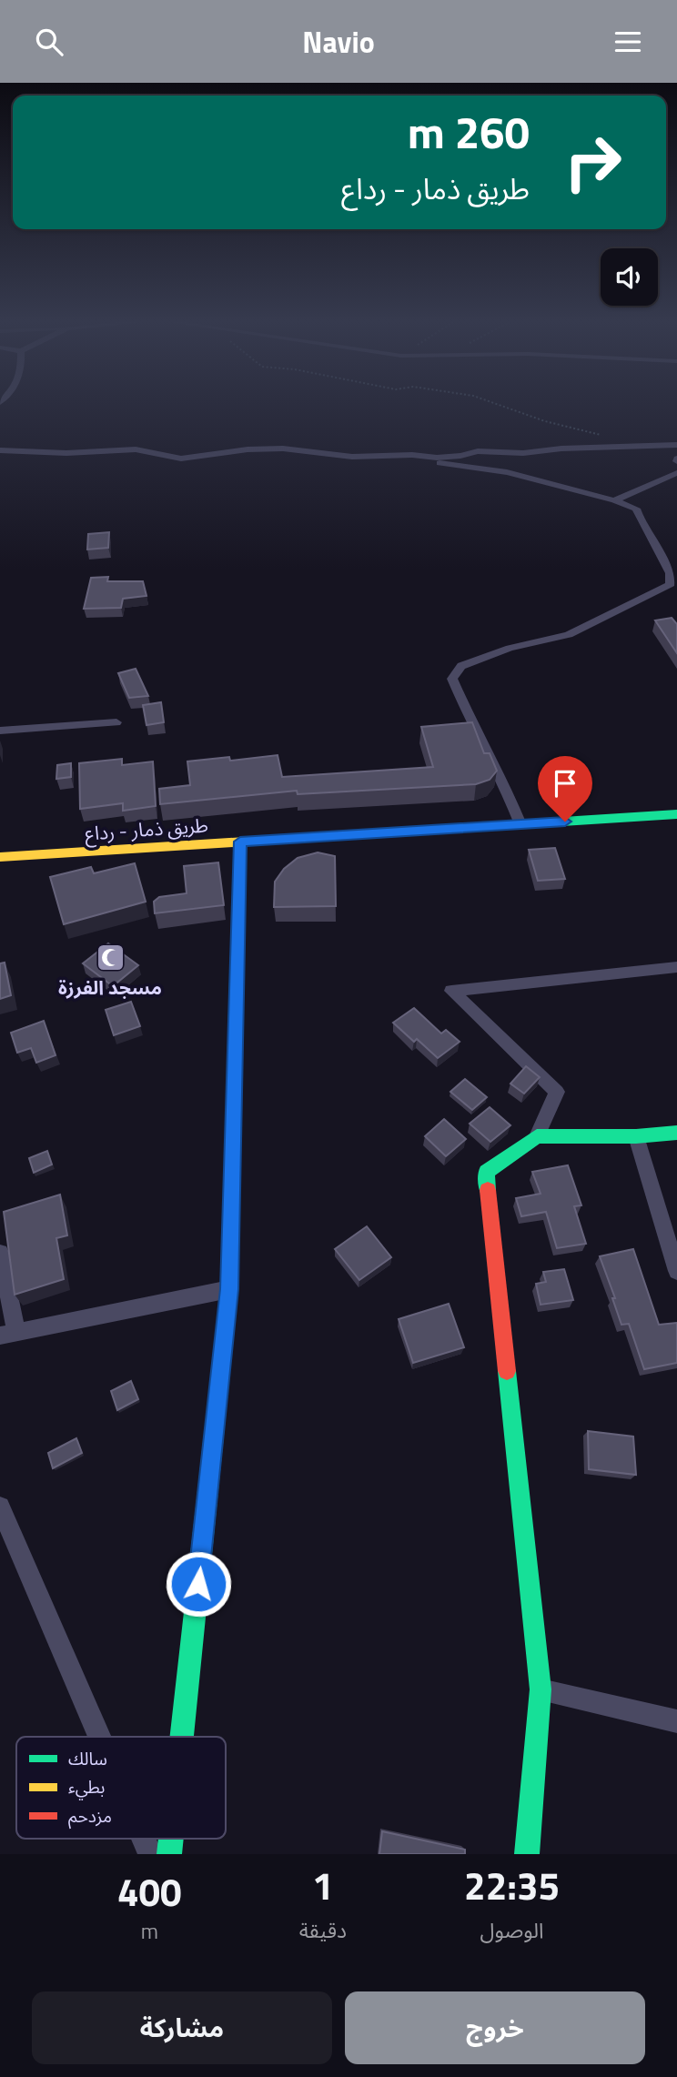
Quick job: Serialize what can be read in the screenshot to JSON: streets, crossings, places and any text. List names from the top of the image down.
{
  "streets": {
    "street": ["طريق ذمار - رداع"]
  },
  "places": {
    "mosque": ["مسجد الفرزة"]
  },
  "legend": ["سالك", "بطيء", "مزدحم"],
  "page": {
    "header": "Navio",
    "turn": ["260 m", "طريق ذمار - رداع"],
    "eta": [
      "22:35",
      "الوصول",
      "1",
      "دقيقة",
      "400",
      "m"
    ],
    "buttons": ["خروج", "مشاركة"]
  }
}
